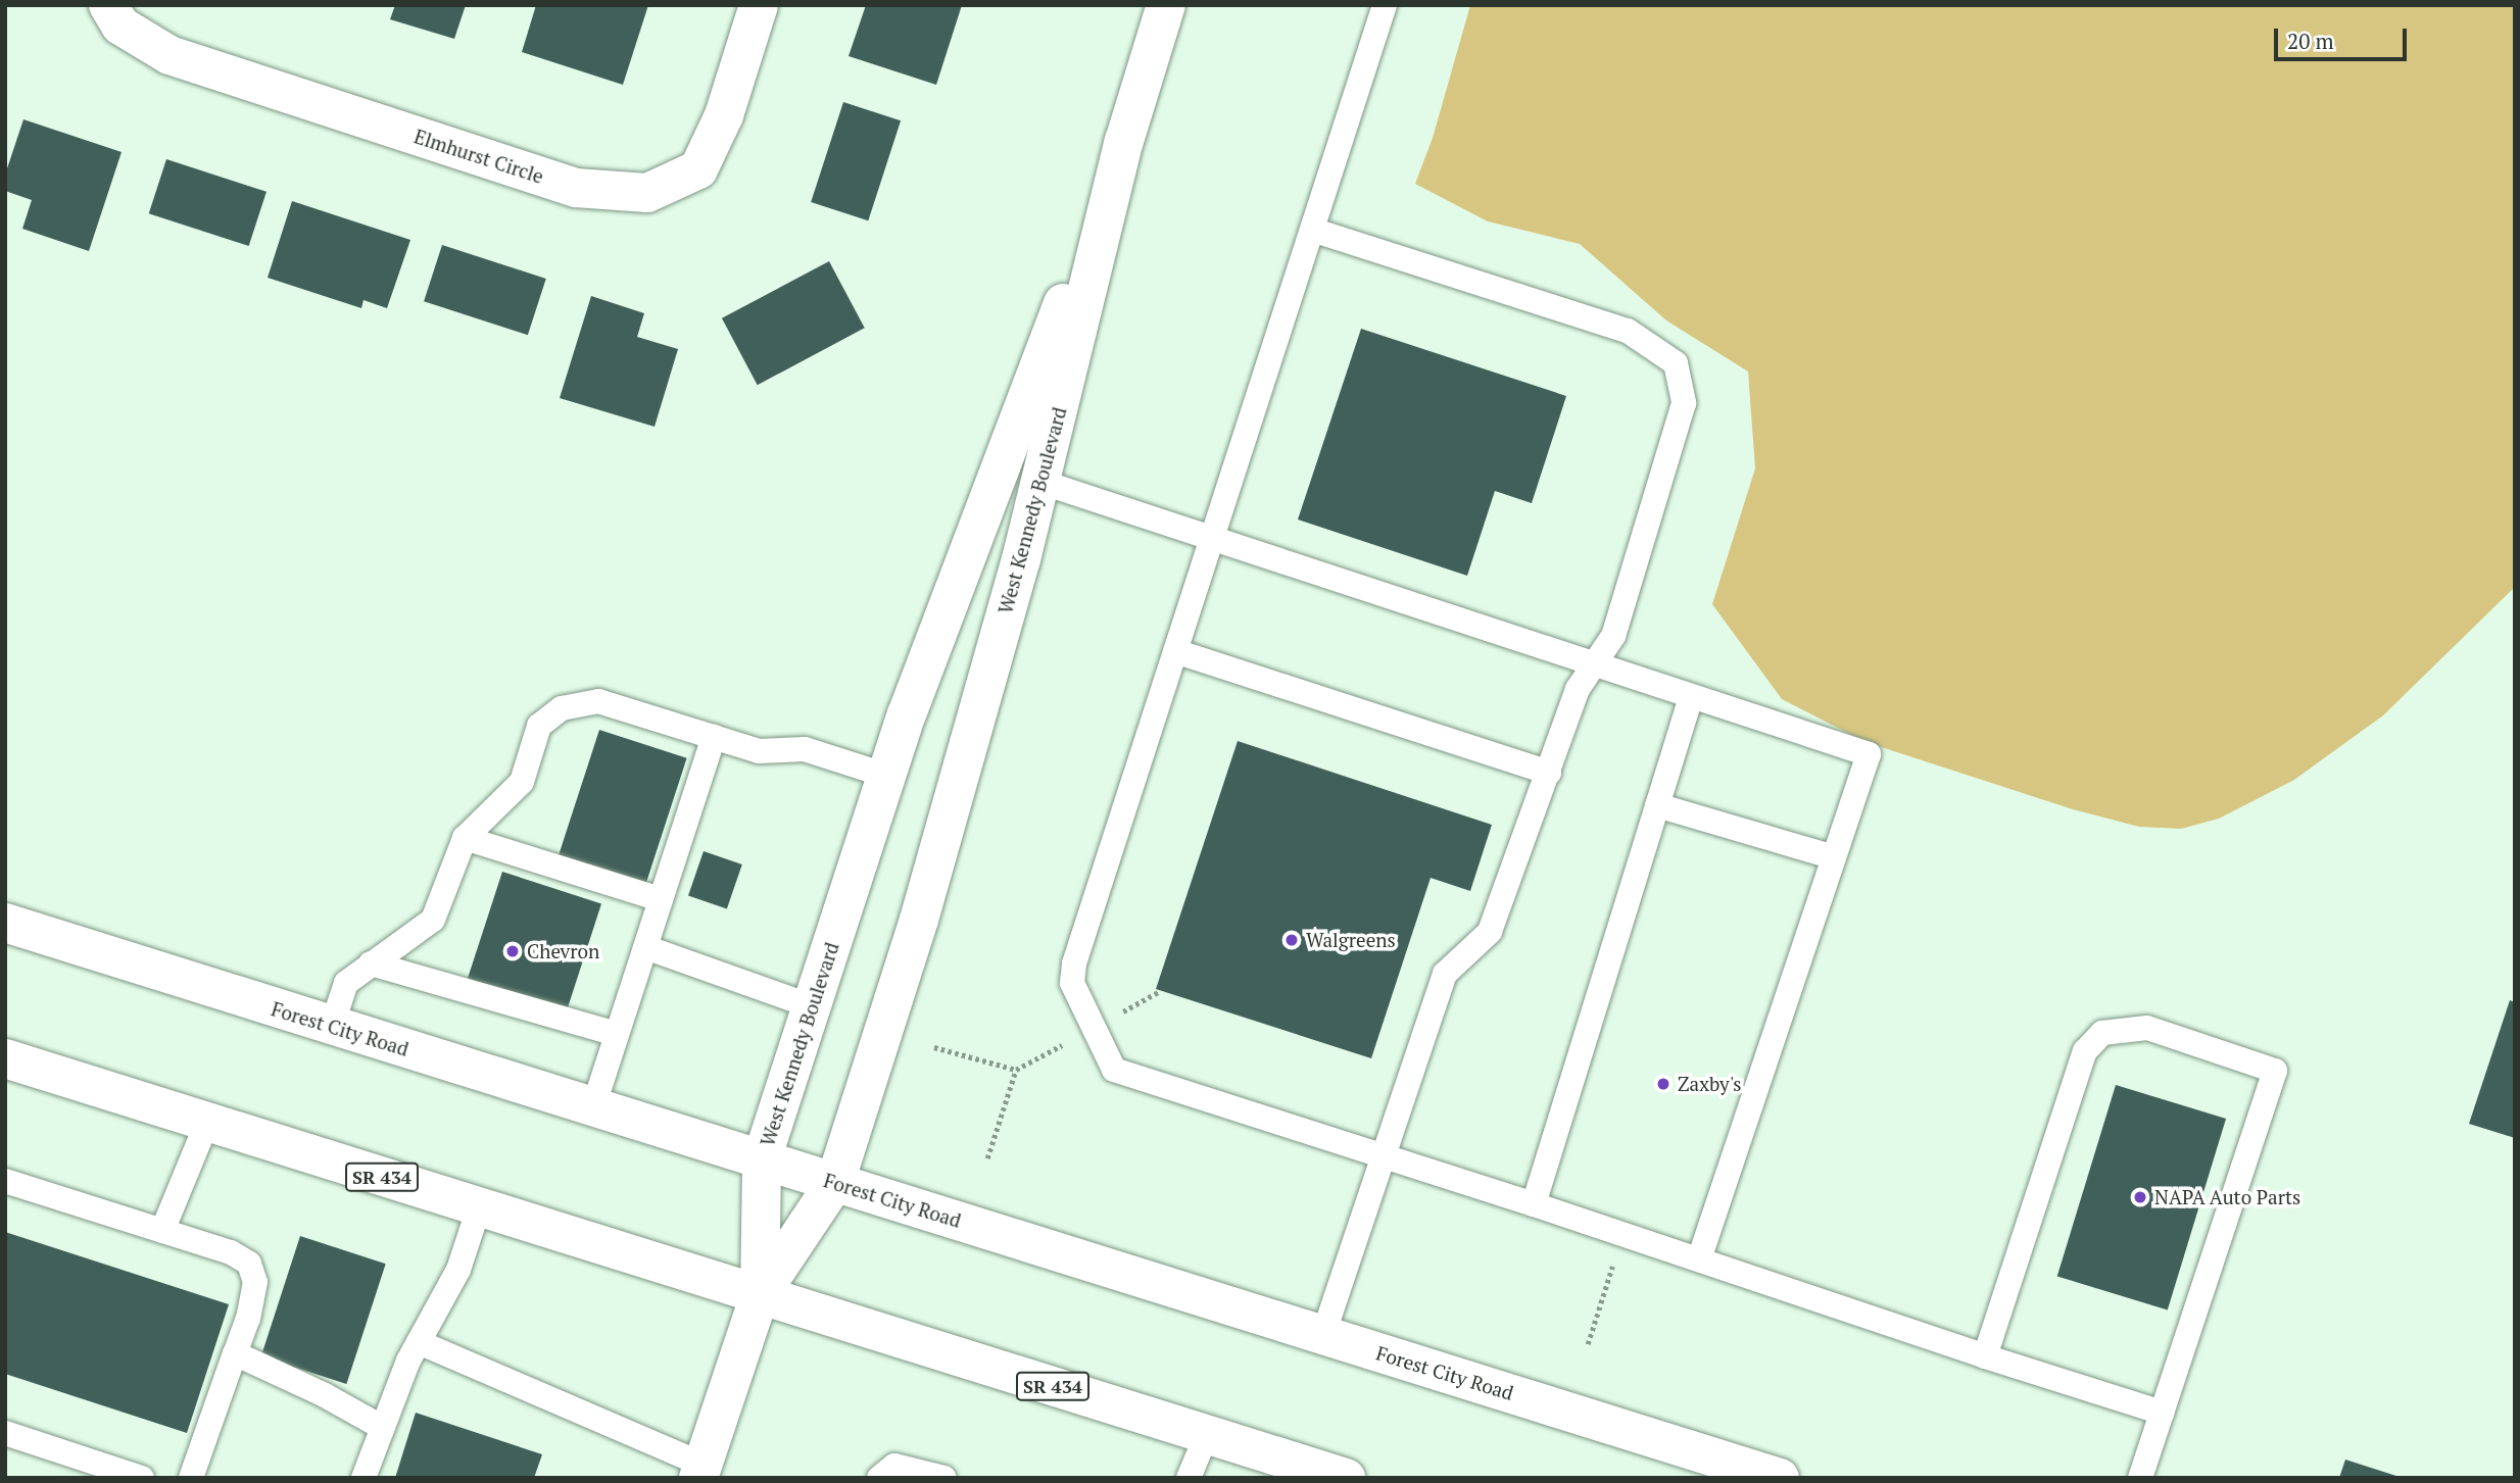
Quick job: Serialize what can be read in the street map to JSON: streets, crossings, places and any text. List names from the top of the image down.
{
  "streets": {
    "main road": [
      "Elmhurst Circle",
      "West Kennedy Boulevard",
      "Forest City Road",
      "SR 434"
    ]
  },
  "crossings": [
    ["West Kennedy Boulevard", "Forest City Road"],
    ["West Kennedy Boulevard", "SR 434"]
  ],
  "places": [
    "Walgreens",
    "Chevron",
    "Zaxby's",
    "NAPA Auto Parts"
  ],
  "scale_bar": "20 m"
}
